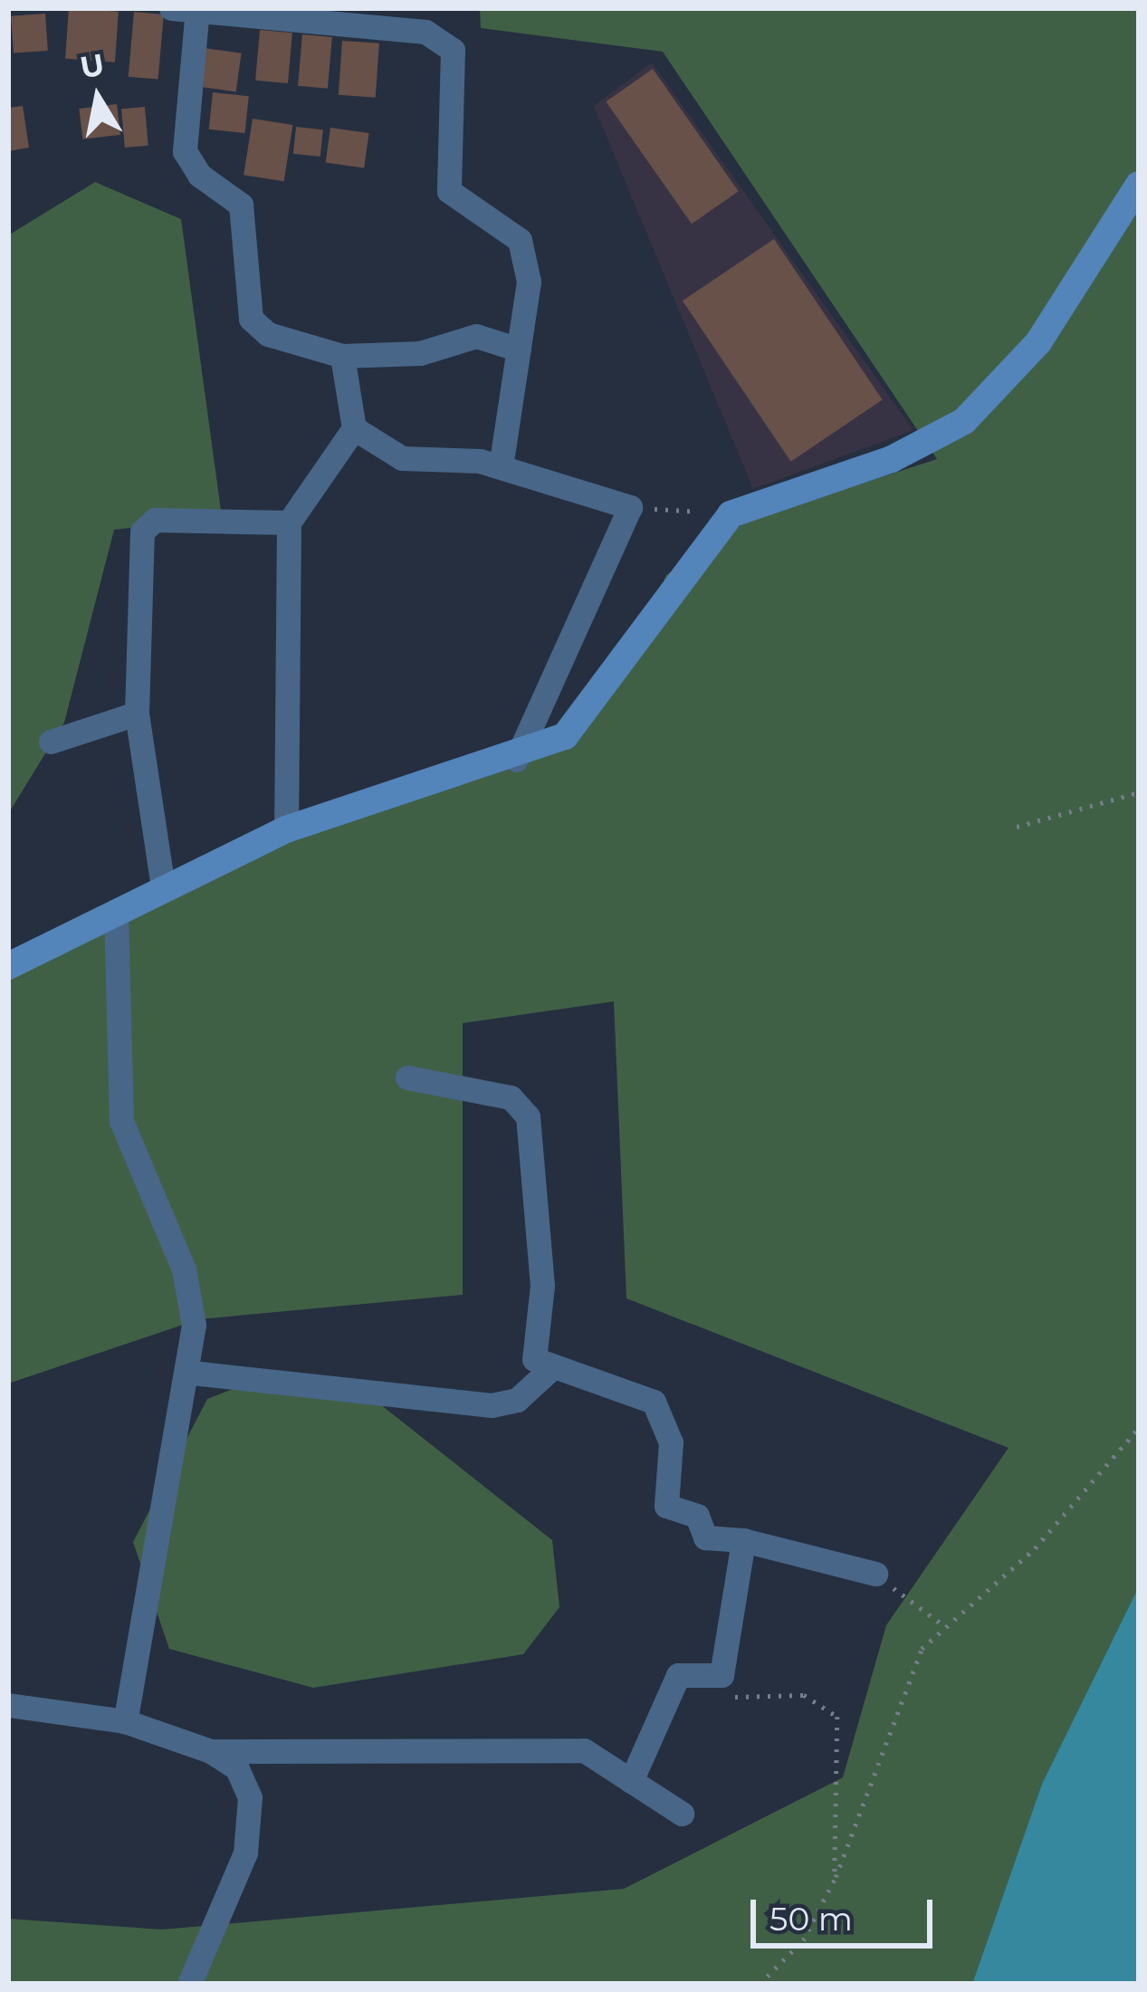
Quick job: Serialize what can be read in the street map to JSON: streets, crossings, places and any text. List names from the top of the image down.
{
  "scale_bar": "50 m",
  "north": "top"
}
